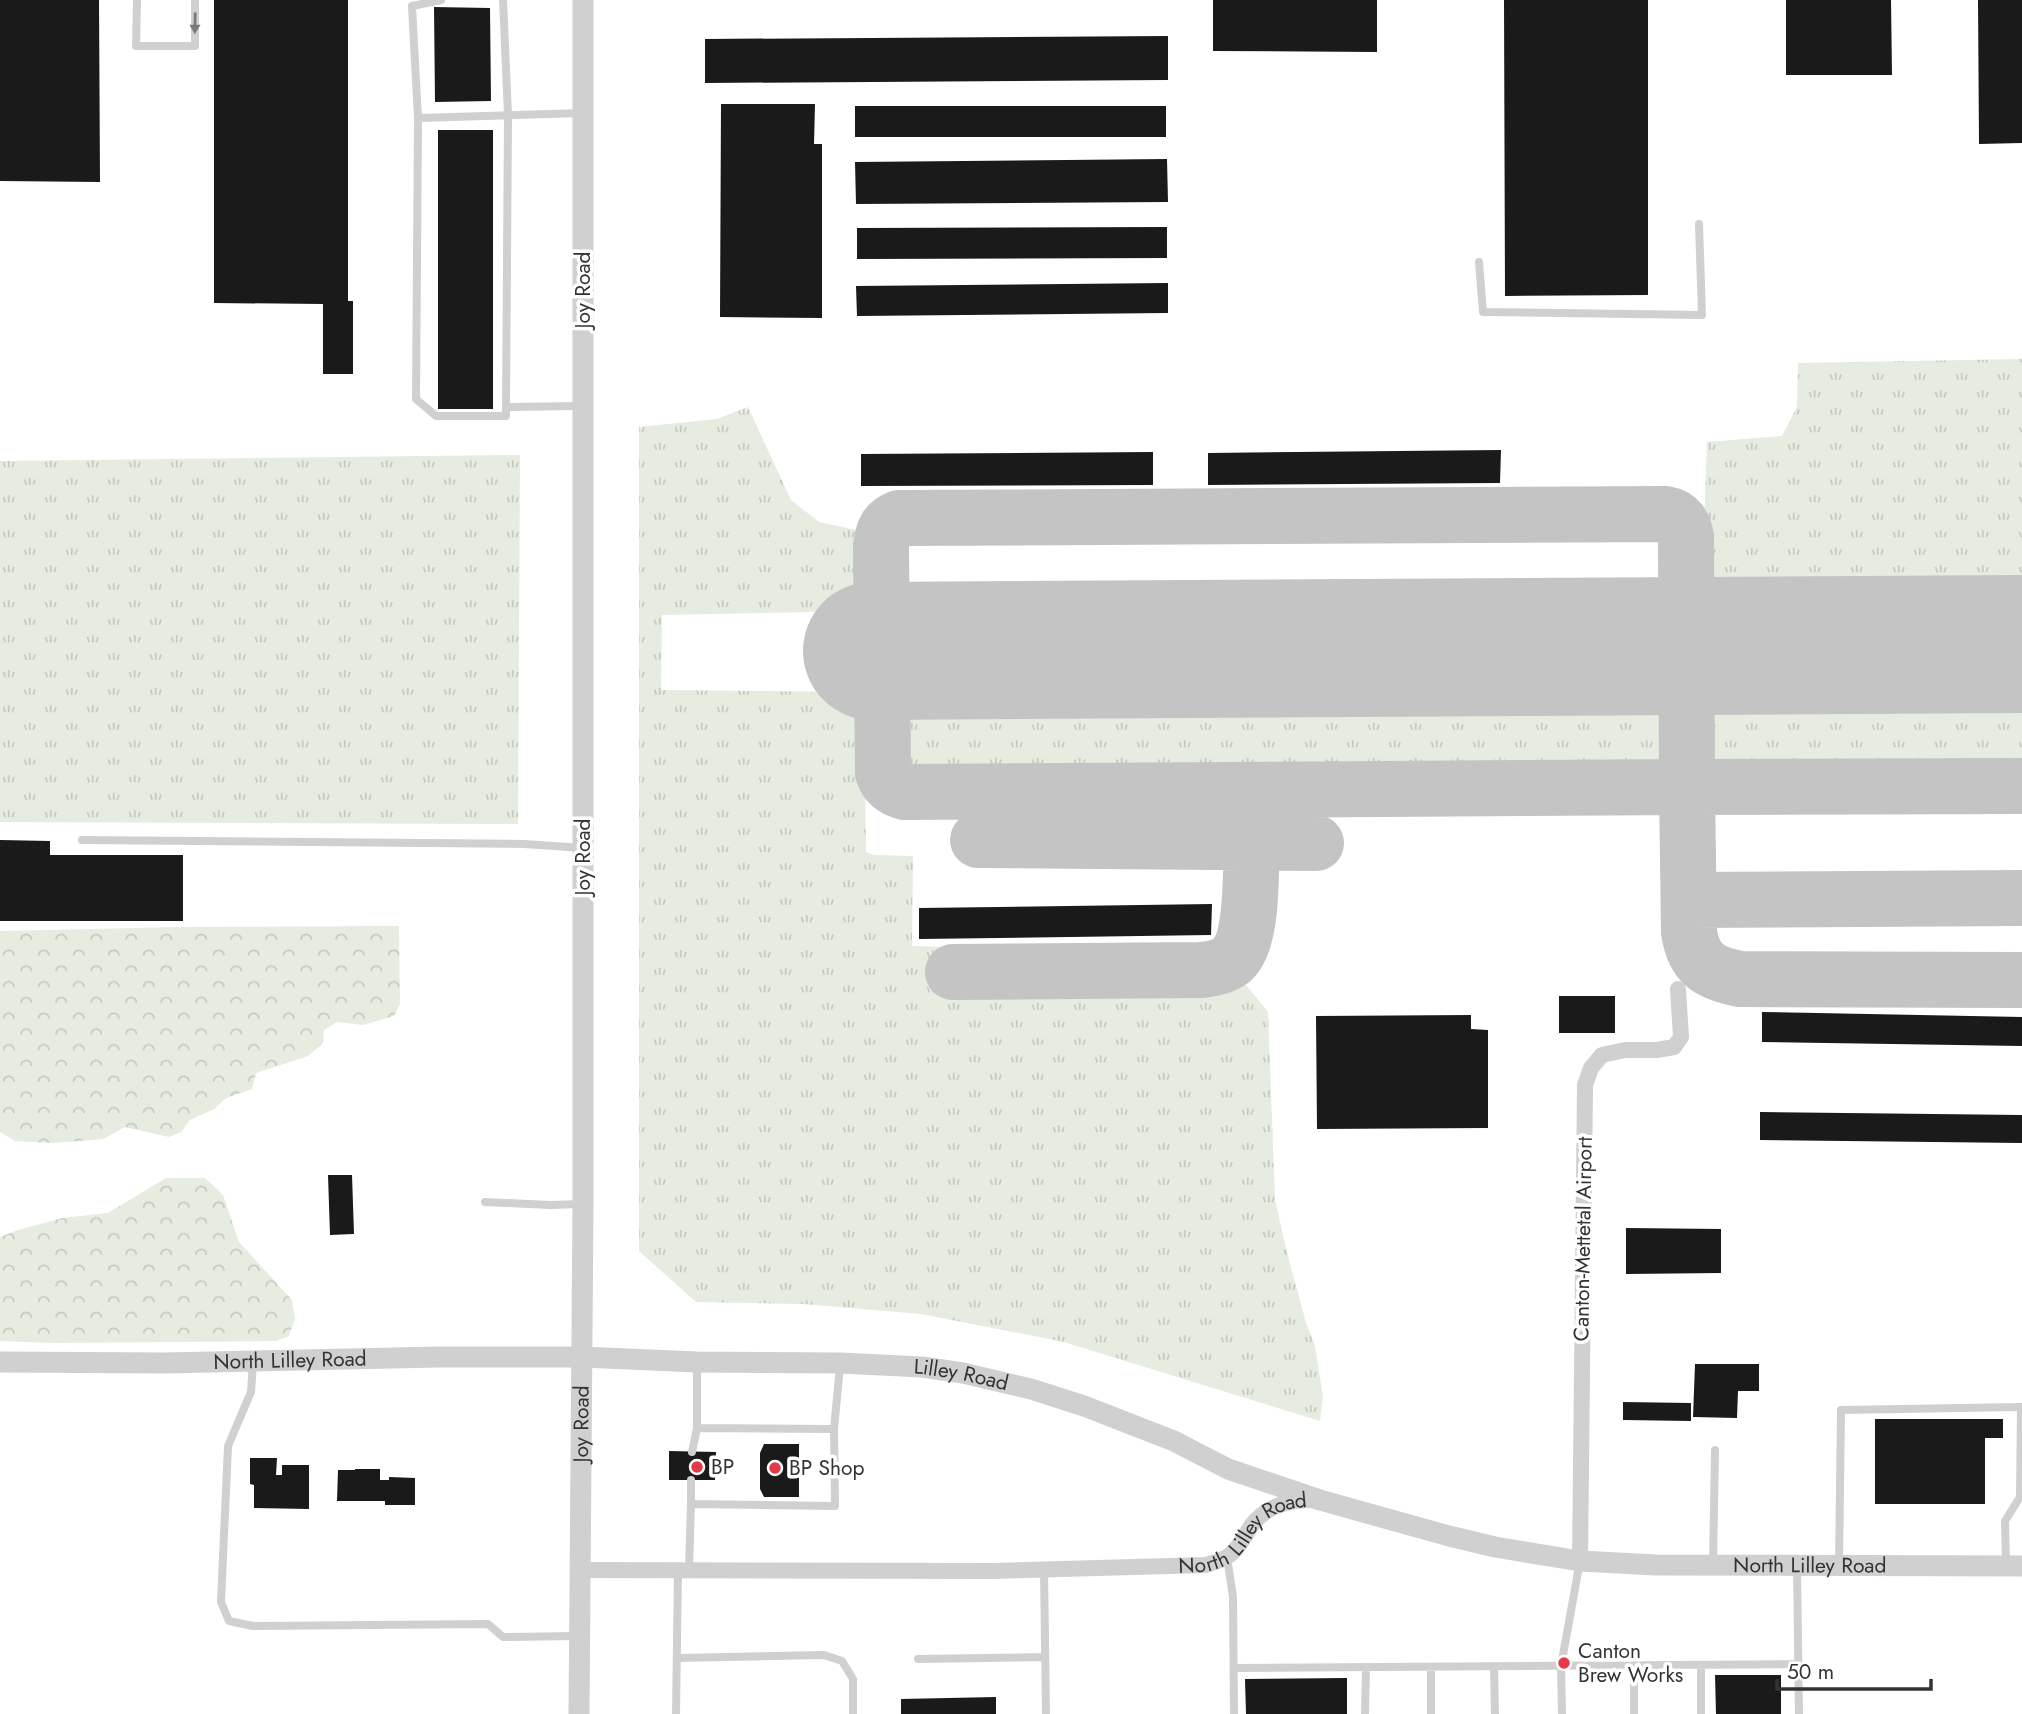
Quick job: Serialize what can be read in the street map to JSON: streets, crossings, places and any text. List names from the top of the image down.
{
  "streets": {
    "street": [
      "Joy Road",
      "Canton-Mettetal Airport",
      "North Lilley Road",
      "Lilley Road"
    ]
  },
  "crossings": [
    ["Joy Road", "North Lilley Road"],
    ["Joy Road", "Lilley Road"],
    ["Canton-Mettetal Airport", "North Lilley Road"],
    ["North Lilley Road", "Lilley Road"]
  ],
  "places": ["BP", "BP Shop", "Canton Brew Works"],
  "scale_bar": "50 m"
}
